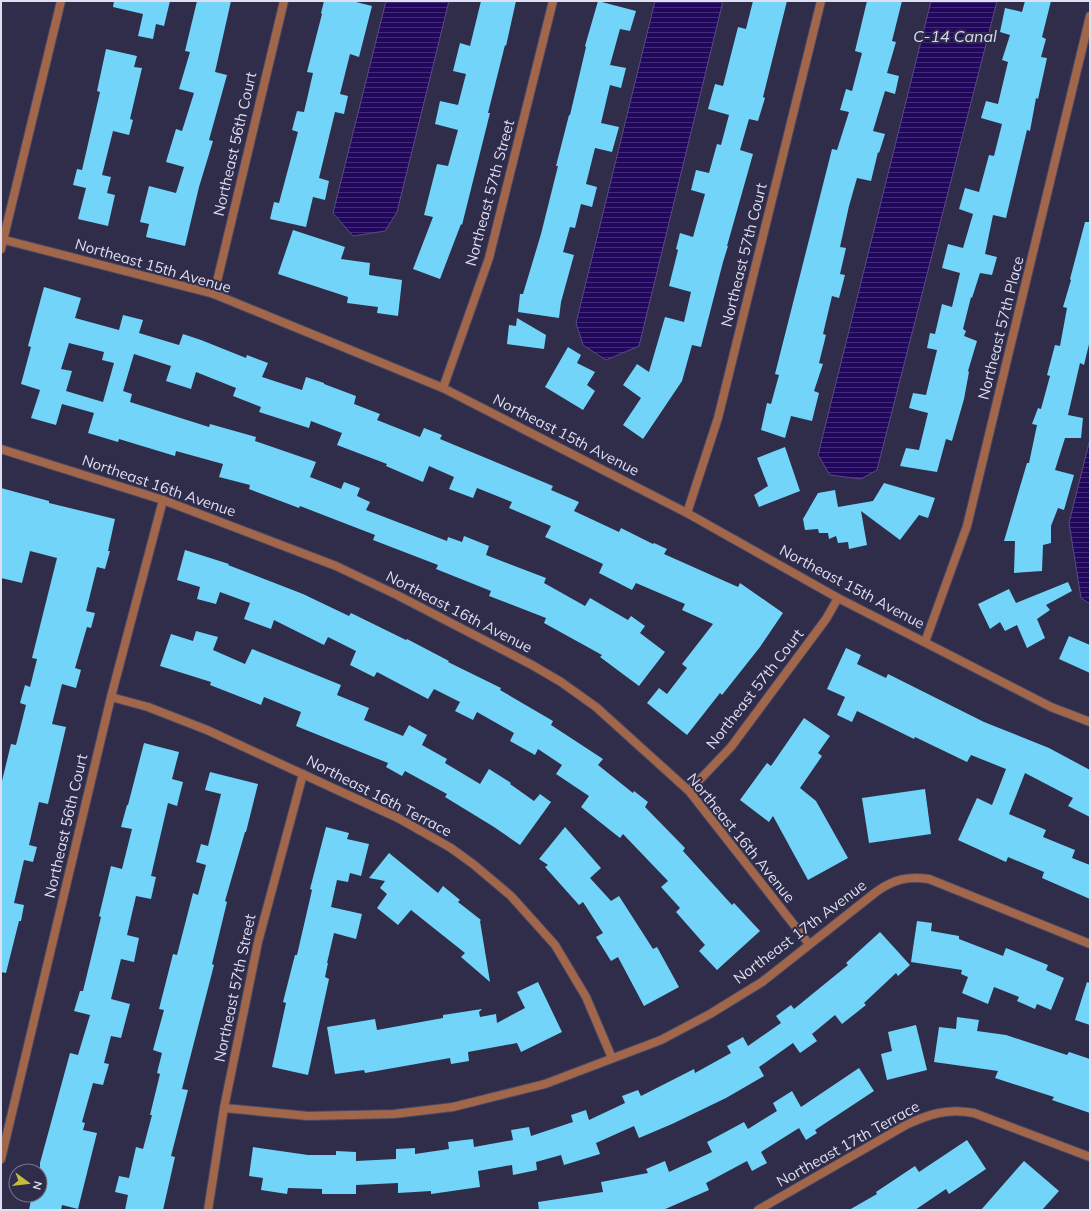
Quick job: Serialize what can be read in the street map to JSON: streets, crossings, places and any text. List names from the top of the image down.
{
  "streets": {
    "street": [
      "Northeast 56th Court",
      "Northeast 57th Street",
      "Northeast 57th Court",
      "Northeast 15th Avenue",
      "Northeast 57th Place",
      "Northeast 16th Avenue",
      "Northeast 16th Terrace",
      "Northeast 17th Avenue",
      "Northeast 17th Terrace"
    ]
  },
  "crossings": [
    ["Northeast 56th Court", "Northeast 15th Avenue"],
    ["Northeast 56th Court", "Northeast 16th Avenue"],
    ["Northeast 56th Court", "Northeast 16th Terrace"],
    ["Northeast 57th Street", "Northeast 15th Avenue"],
    ["Northeast 57th Street", "Northeast 16th Terrace"],
    ["Northeast 57th Street", "Northeast 17th Avenue"],
    ["Northeast 57th Court", "Northeast 15th Avenue"],
    ["Northeast 57th Court", "Northeast 16th Avenue"],
    ["Northeast 15th Avenue", "Northeast 57th Place"],
    ["Northeast 16th Avenue", "Northeast 17th Avenue"],
    ["Northeast 16th Terrace", "Northeast 17th Avenue"]
  ],
  "water": ["C-14 Canal"],
  "north": "right"
}
